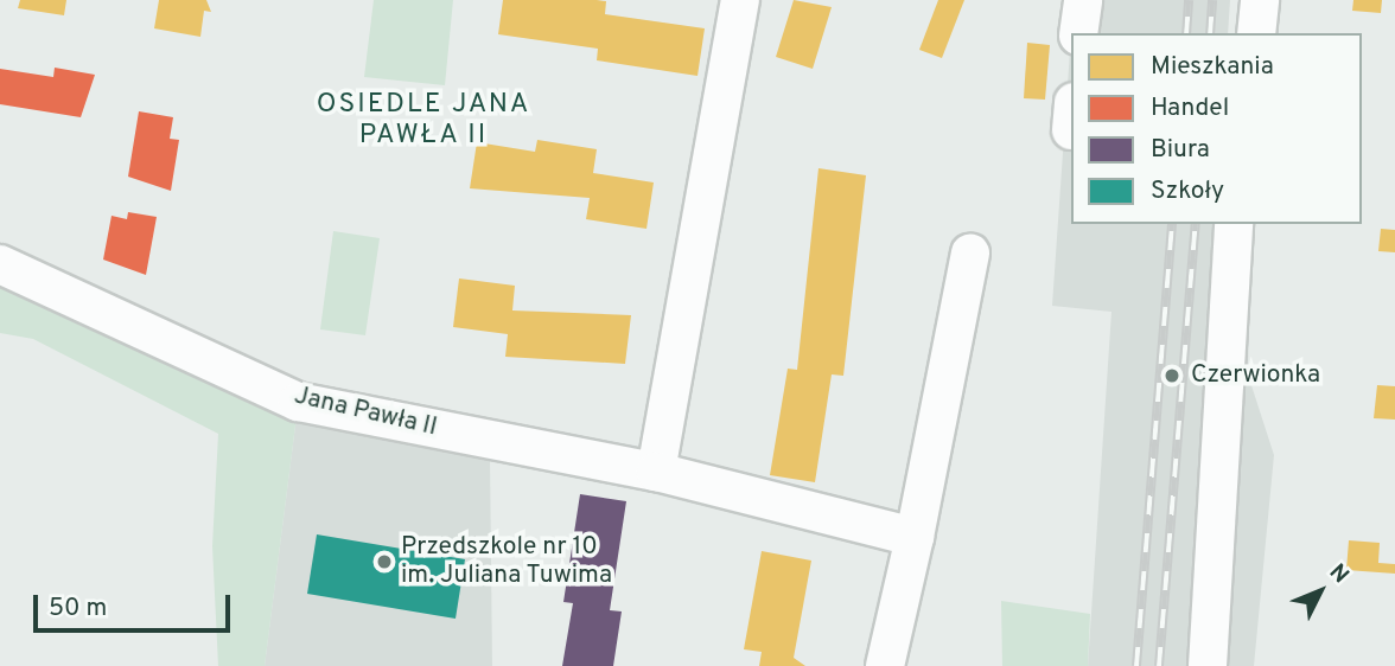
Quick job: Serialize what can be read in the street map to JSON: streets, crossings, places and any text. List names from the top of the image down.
{
  "streets": {
    "street": ["Jana Pawła II"]
  },
  "districts": ["OSIEDLE JANA PAWŁA II"],
  "places": ["Czerwionka", "Przedszkole nr 10 im. Juliana Tuwima"],
  "legend": [
    "Mieszkania",
    "Handel",
    "Biura",
    "Szkoły"
  ],
  "scale_bar": "50 m",
  "north": "top right"
}
